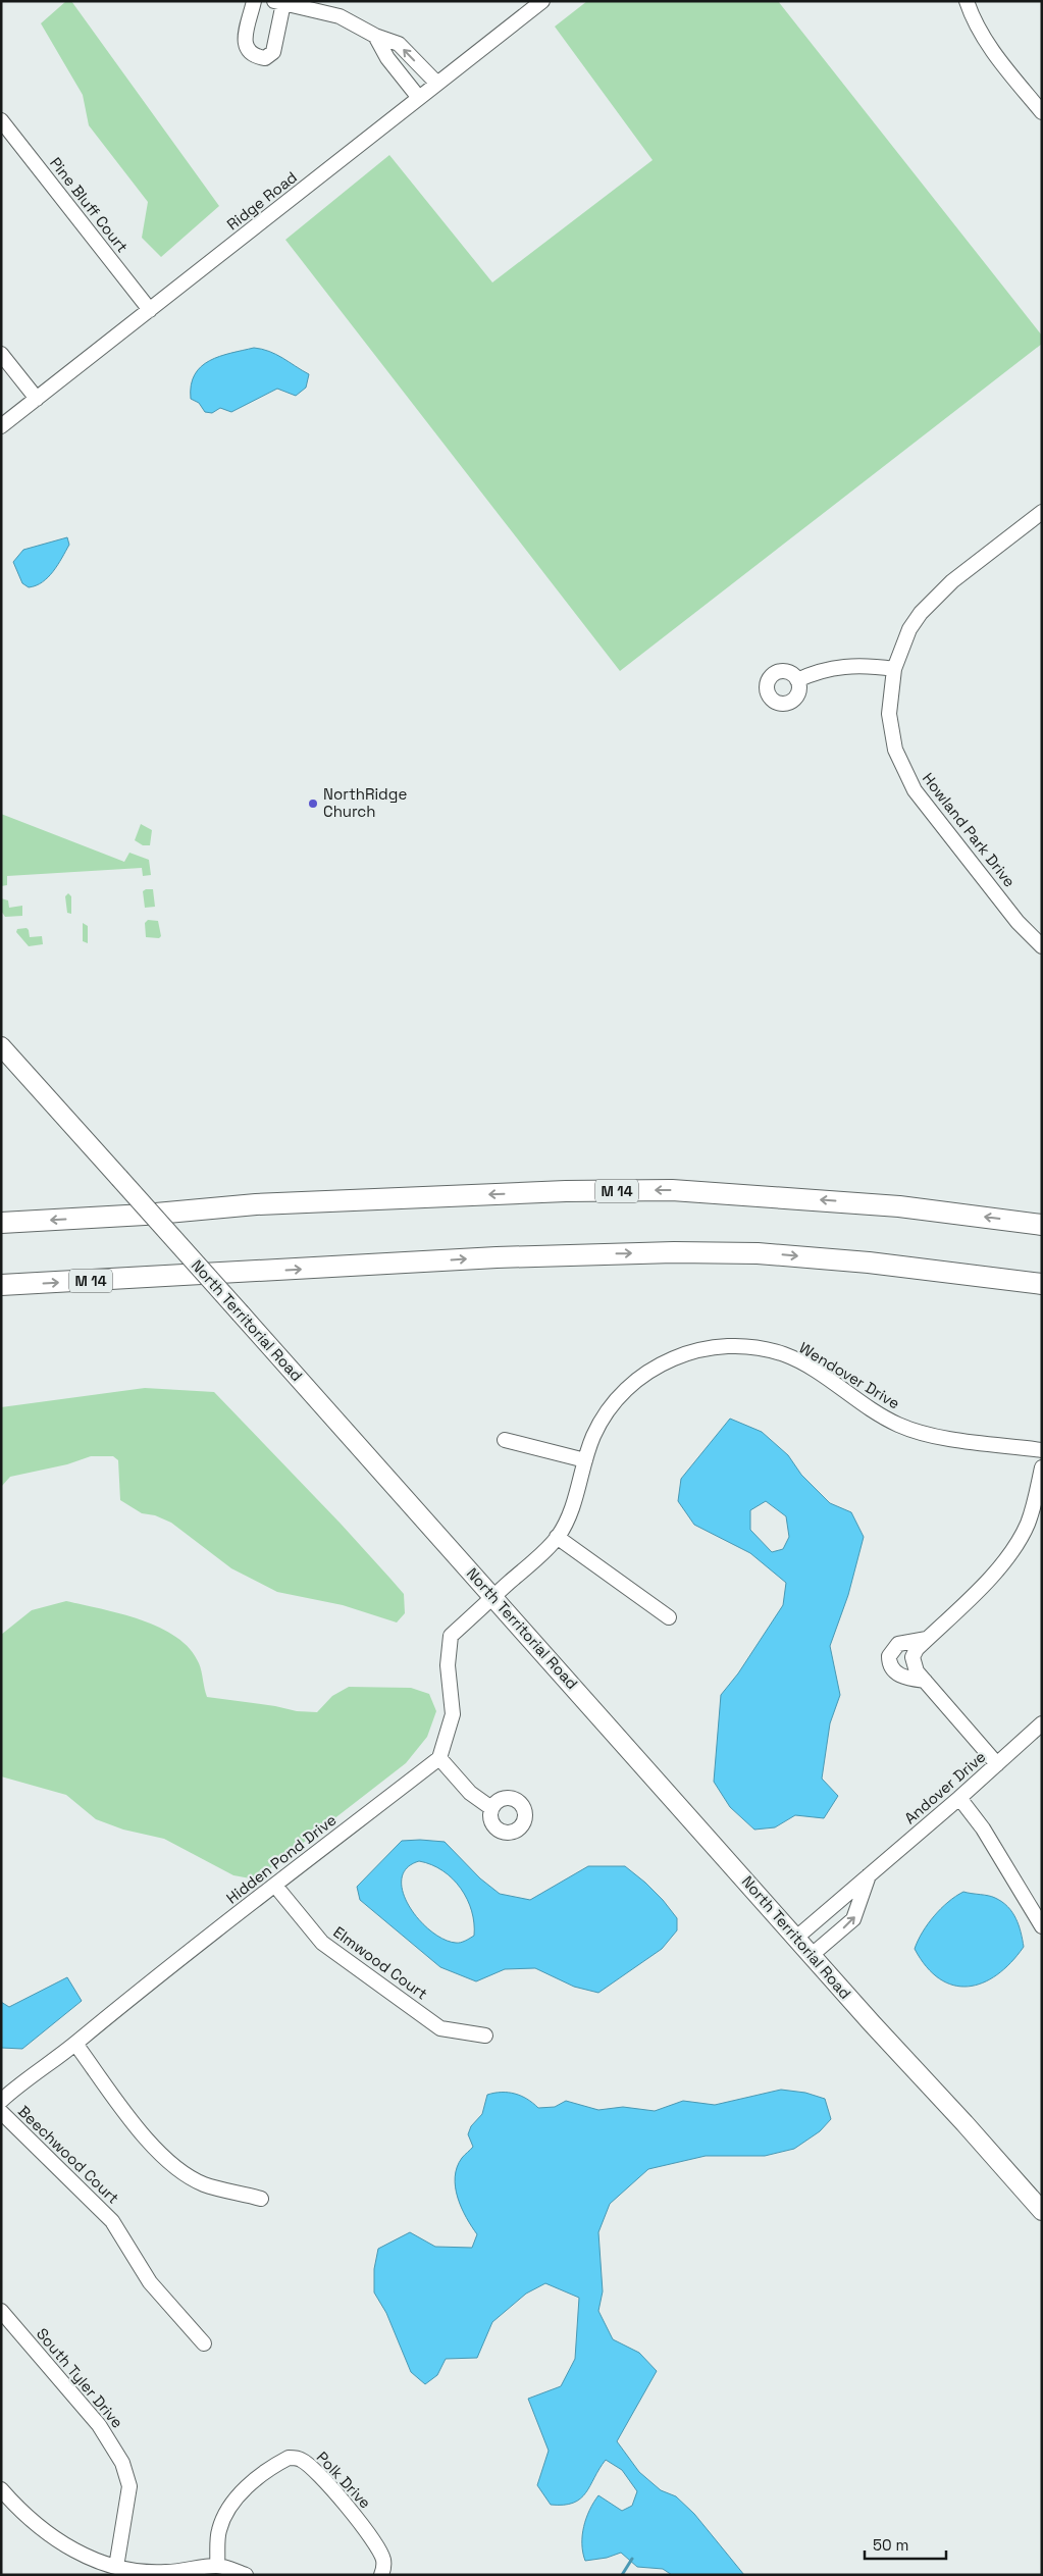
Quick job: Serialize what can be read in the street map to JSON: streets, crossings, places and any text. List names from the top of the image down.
{
  "streets": {
    "highway": ["M 14"],
    "main road": ["North Territorial Road"],
    "street": [
      "Ridge Road",
      "Pine Bluff Court",
      "Howland Park Drive",
      "Wendover Drive",
      "Andover Drive",
      "Hidden Pond Drive",
      "Elmwood Court",
      "Beechwood Court",
      "South Tyler Drive",
      "Polk Drive"
    ]
  },
  "crossings": [
    ["Ridge Road", "Pine Bluff Court"],
    ["North Territorial Road", "Wendover Drive"],
    ["North Territorial Road", "Andover Drive"],
    ["Hidden Pond Drive", "Elmwood Court"]
  ],
  "places": ["NorthRidge Church"],
  "scale_bar": "50 m"
}
